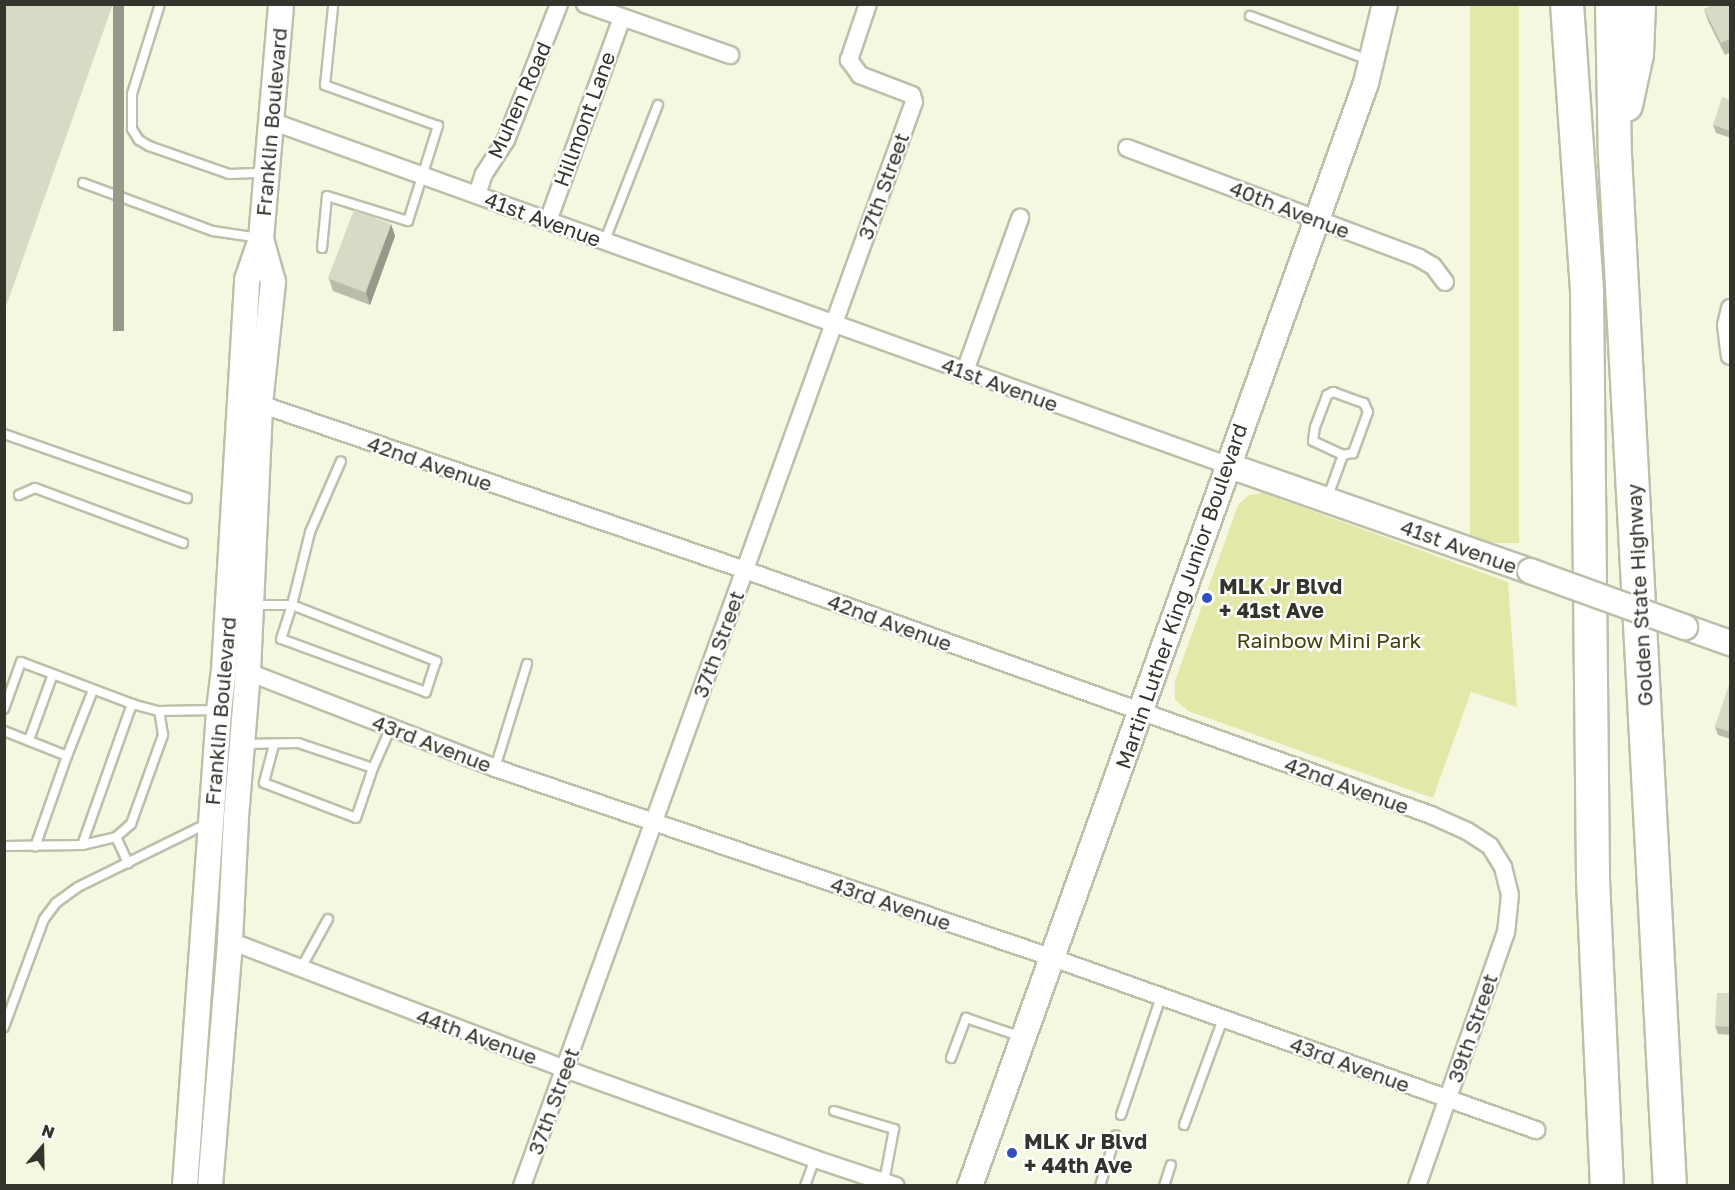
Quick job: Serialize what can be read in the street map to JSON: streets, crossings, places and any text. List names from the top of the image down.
{
  "streets": {
    "highway": ["Golden State Highway"],
    "main road": ["Franklin Boulevard", "41st Avenue", "Martin Luther King Junior Boulevard"],
    "street": [
      "Muhen Road",
      "Hillmont Lane",
      "37th Street",
      "40th Avenue",
      "42nd Avenue",
      "43rd Avenue",
      "39th Street",
      "44th Avenue"
    ]
  },
  "crossings": [
    ["Muhen Road", "41st Avenue"],
    ["Hillmont Lane", "41st Avenue"],
    ["Franklin Boulevard", "41st Avenue"],
    ["Franklin Boulevard", "42nd Avenue"],
    ["Franklin Boulevard", "43rd Avenue"],
    ["Franklin Boulevard", "44th Avenue"],
    ["37th Street", "41st Avenue"],
    ["37th Street", "42nd Avenue"],
    ["37th Street", "43rd Avenue"],
    ["37th Street", "44th Avenue"],
    ["40th Avenue", "Martin Luther King Junior Boulevard"],
    ["41st Avenue", "Martin Luther King Junior Boulevard"],
    ["42nd Avenue", "Martin Luther King Junior Boulevard"],
    ["42nd Avenue", "39th Street"],
    ["Martin Luther King Junior Boulevard", "43rd Avenue"],
    ["43rd Avenue", "39th Street"]
  ],
  "parks": ["Rainbow Mini Park"],
  "places": ["MLK Jr Blvd + 41st Ave", "MLK Jr Blvd + 44th Ave"],
  "north": "top"
}
